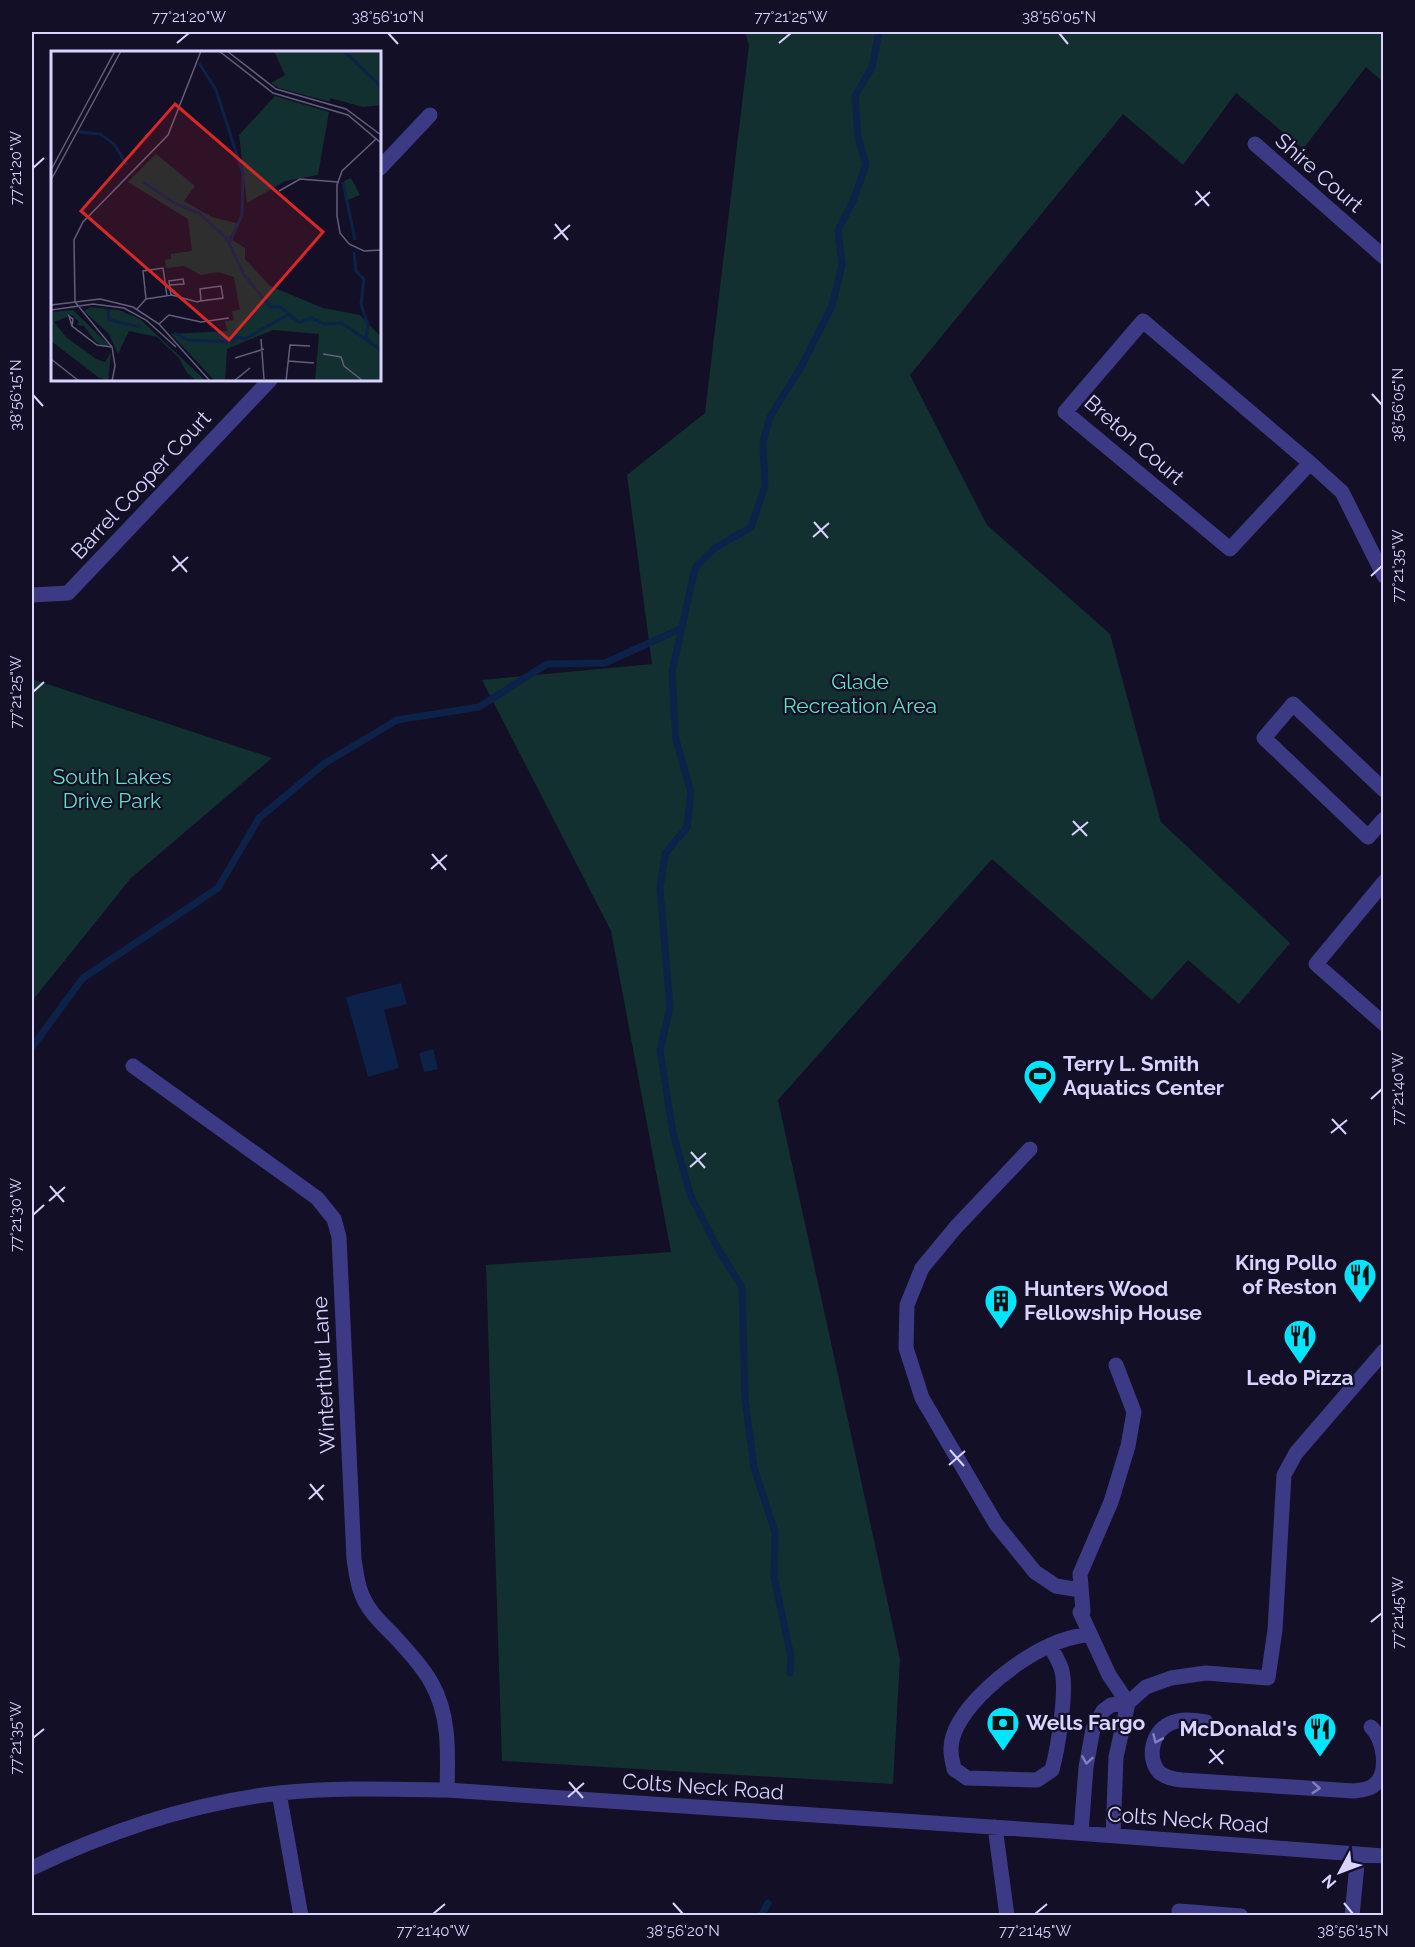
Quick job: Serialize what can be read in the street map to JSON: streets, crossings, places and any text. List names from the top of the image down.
{
  "streets": {
    "street": [
      "Shire Court",
      "Breton Court",
      "Barrel Cooper Court",
      "Winterthur Lane",
      "Colts Neck Road"
    ]
  },
  "crossings": [
    ["Winterthur Lane", "Colts Neck Road"]
  ],
  "parks": ["Glade Recreation Area", "South Lakes Drive Park"],
  "places": {
    "sports": ["Terry L. Smith Aquatics Center"],
    "restaurant": ["King Pollo of Reston", "Ledo Pizza", "McDonald's"],
    "building": ["Hunters Wood Fellowship House"],
    "bank": ["Wells Fargo"]
  },
  "north": "bottom left",
  "coordinates": [
    "77°21'20\"W",
    "38°56'10\"N",
    "77°21'25\"W",
    "38°56'05\"N",
    "38°56'15\"N",
    "77°21'35\"W",
    "77°21'40\"W",
    "77°21'30\"W",
    "77°21'45\"W",
    "38°56'20\"N"
  ]
}
